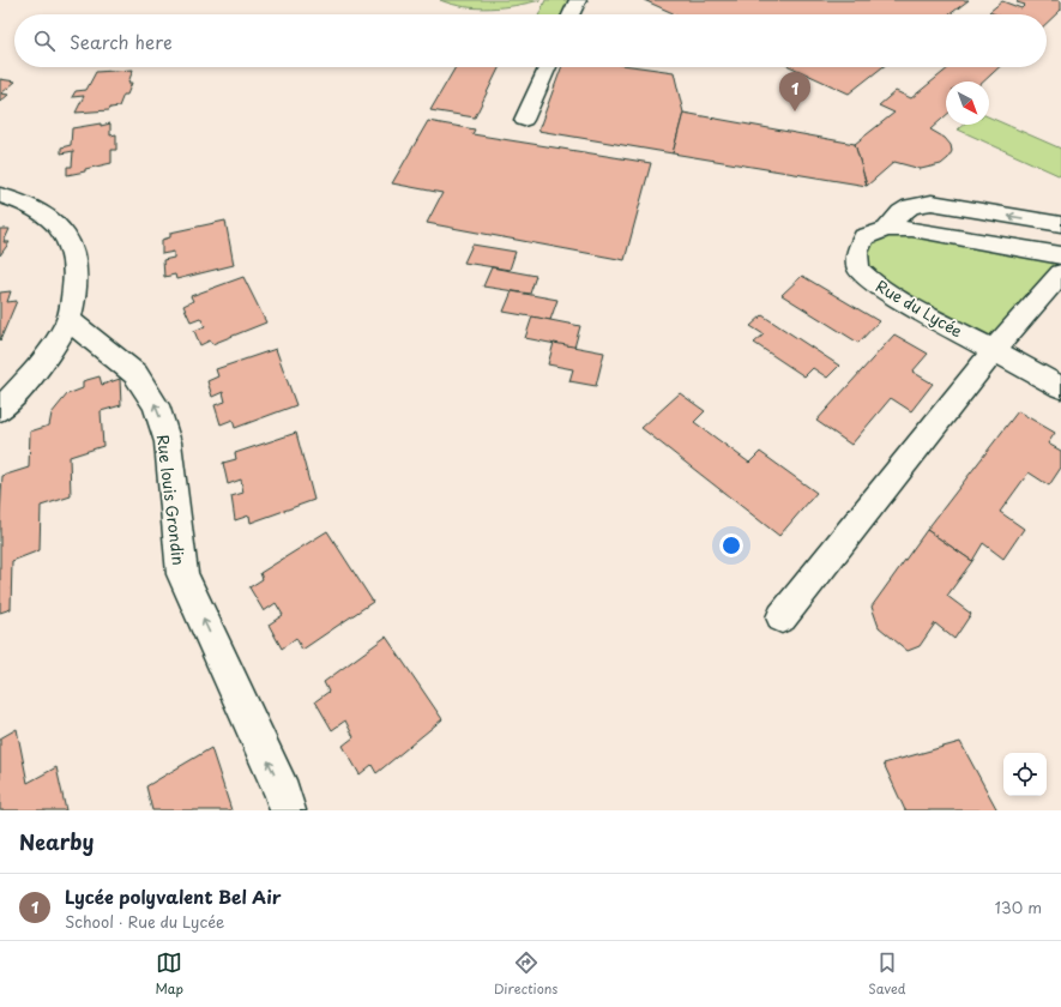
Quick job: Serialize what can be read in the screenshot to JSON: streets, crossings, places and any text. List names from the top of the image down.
{
  "streets": {
    "street": ["Rue du Lycée", "Rue louis Grondin"]
  },
  "one_way": ["Rue louis Grondin"],
  "north": "bottom right",
  "page": {
    "search": "Search here",
    "pins": "1",
    "heading": "Nearby",
    "list": [
      {
        "mark": "1",
        "name": "Lycée polyvalent Bel Air",
        "note": "School · Rue du Lycée",
        "value": "130 m"
      }
    ],
    "nav": ["Map", "Directions", "Saved"]
  }
}
